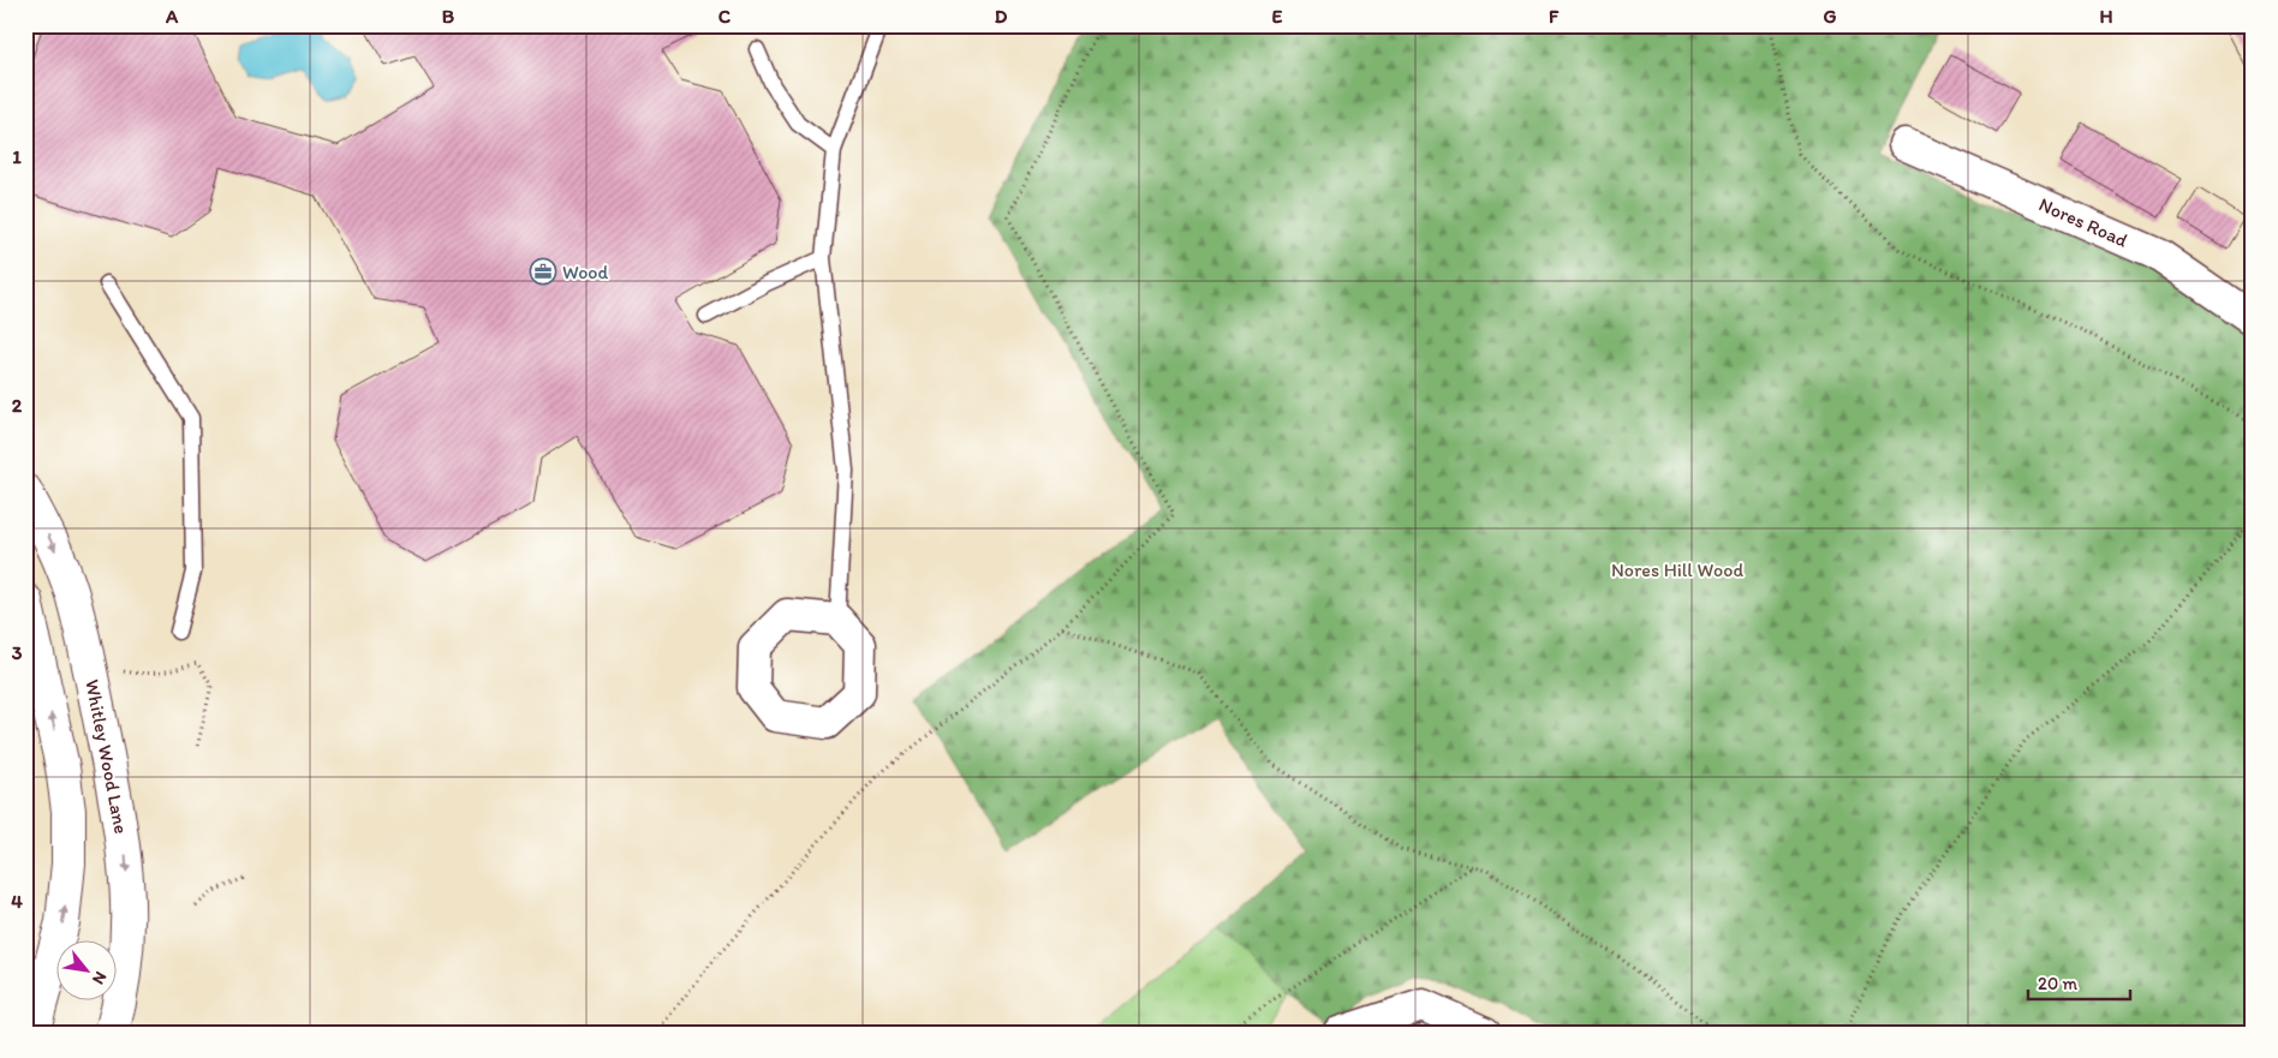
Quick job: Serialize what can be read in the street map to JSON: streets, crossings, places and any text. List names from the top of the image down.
{
  "streets": {
    "main road": ["Whitley Wood Lane"],
    "street": ["Nores Road"]
  },
  "parks": ["Nores Hill Wood"],
  "places": {
    "office": ["Wood"]
  },
  "scale_bar": "20 m",
  "north": "bottom right",
  "grid": {
    "columns": [
      "A",
      "B",
      "C",
      "D",
      "E",
      "F",
      "G",
      "H"
    ],
    "rows": [
      "1",
      "2",
      "3",
      "4"
    ]
  }
}
